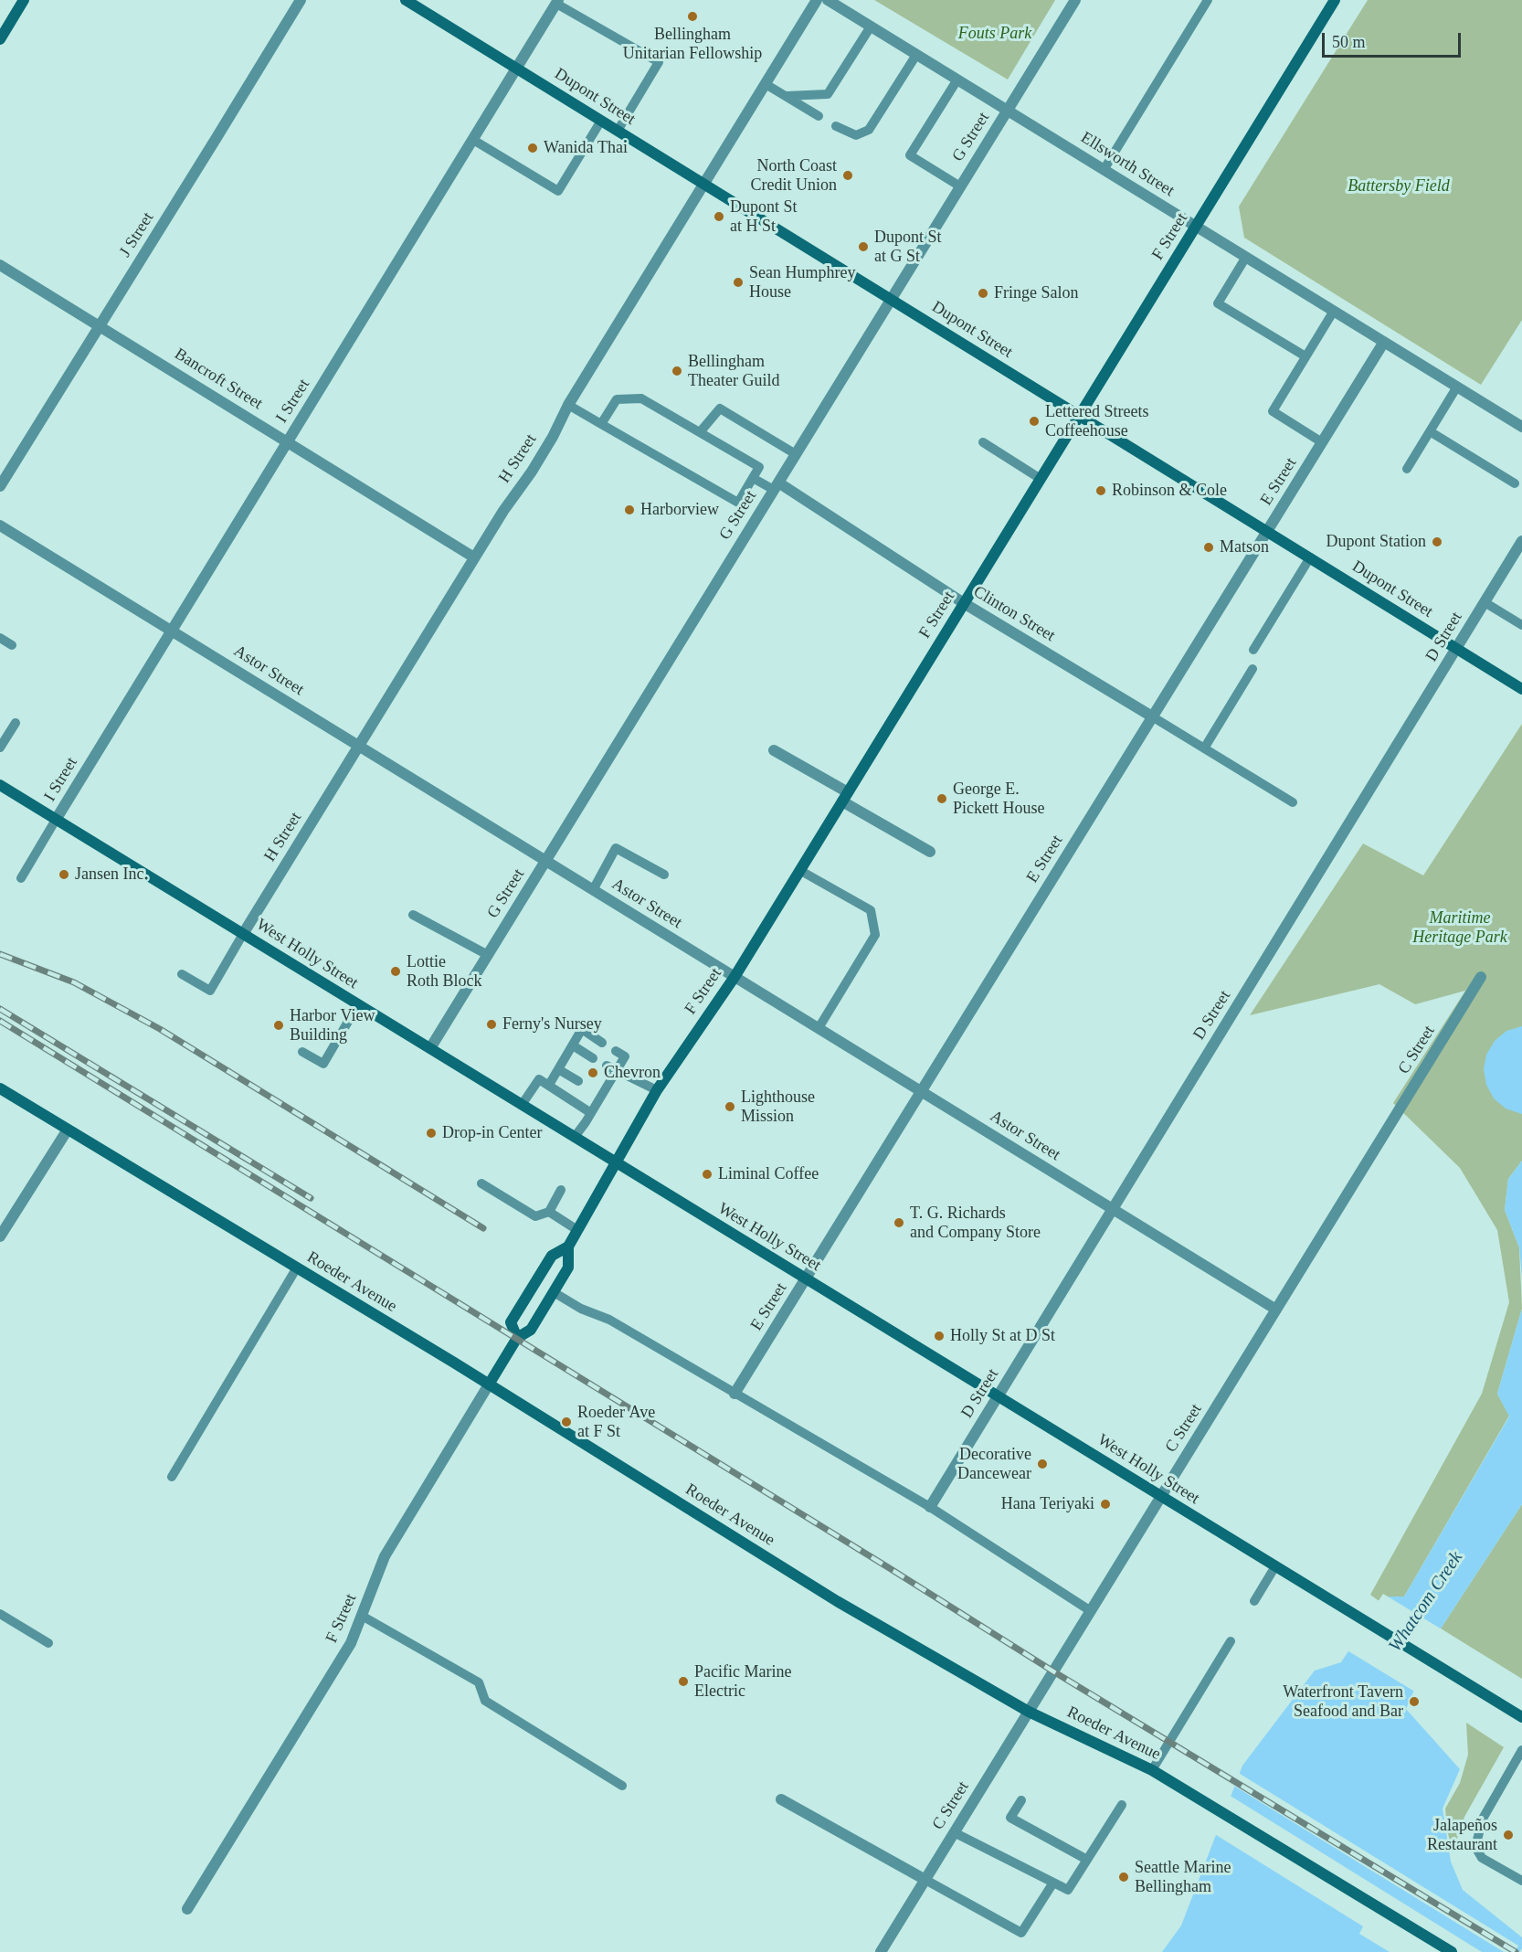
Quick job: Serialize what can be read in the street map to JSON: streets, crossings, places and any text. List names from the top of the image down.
{
  "streets": {
    "street": [
      "Dupont Street",
      "G Street",
      "Ellsworth Street",
      "J Street",
      "F Street",
      "Bancroft Street",
      "I Street",
      "H Street",
      "E Street",
      "Clinton Street",
      "D Street",
      "Astor Street",
      "West Holly Street",
      "C Street",
      "Roeder Avenue"
    ]
  },
  "crossings": [
    ["Dupont Street", "G Street"],
    ["Dupont Street", "F Street"],
    ["Dupont Street", "I Street"],
    ["Dupont Street", "H Street"],
    ["Dupont Street", "E Street"],
    ["Dupont Street", "D Street"],
    ["G Street", "Ellsworth Street"],
    ["G Street", "Clinton Street"],
    ["G Street", "Astor Street"],
    ["G Street", "West Holly Street"],
    ["Ellsworth Street", "F Street"],
    ["Ellsworth Street", "E Street"],
    ["J Street", "Bancroft Street"],
    ["F Street", "Clinton Street"],
    ["F Street", "Astor Street"],
    ["F Street", "West Holly Street"],
    ["F Street", "Roeder Avenue"],
    ["Bancroft Street", "I Street"],
    ["Bancroft Street", "H Street"],
    ["I Street", "Astor Street"],
    ["I Street", "West Holly Street"],
    ["H Street", "Astor Street"],
    ["H Street", "West Holly Street"],
    ["E Street", "Clinton Street"],
    ["E Street", "Astor Street"],
    ["E Street", "West Holly Street"],
    ["D Street", "Astor Street"],
    ["D Street", "West Holly Street"],
    ["Astor Street", "C Street"],
    ["West Holly Street", "C Street"],
    ["C Street", "Roeder Avenue"]
  ],
  "water": ["Whatcom Creek"],
  "parks": ["Fouts Park", "Battersby Field", "Maritime Heritage Park"],
  "places": [
    "Bellingham Unitarian Fellowship",
    "Wanida Thai",
    "North Coast Credit Union",
    "Dupont St at H St",
    "Dupont St at G St",
    "Sean Humphrey House",
    "Fringe Salon",
    "Bellingham Theater Guild",
    "Lettered Streets Coffeehouse",
    "Robinson & Cole",
    "Harborview",
    "Dupont Station",
    "Matson",
    "George E. Pickett House",
    "Jansen Inc.",
    "Lottie Roth Block",
    "Ferny's Nursey",
    "Harbor View Building",
    "Chevron",
    "Lighthouse Mission",
    "Drop-in Center",
    "Liminal Coffee",
    "T. G. Richards and Company Store",
    "Holly St at D St",
    "Roeder Ave at F St",
    "Decorative Dancewear",
    "Hana Teriyaki",
    "Pacific Marine Electric",
    "Waterfront Tavern Seafood and Bar",
    "Jalapeños Restaurant",
    "Seattle Marine Bellingham"
  ],
  "scale_bar": "50 m"
}
